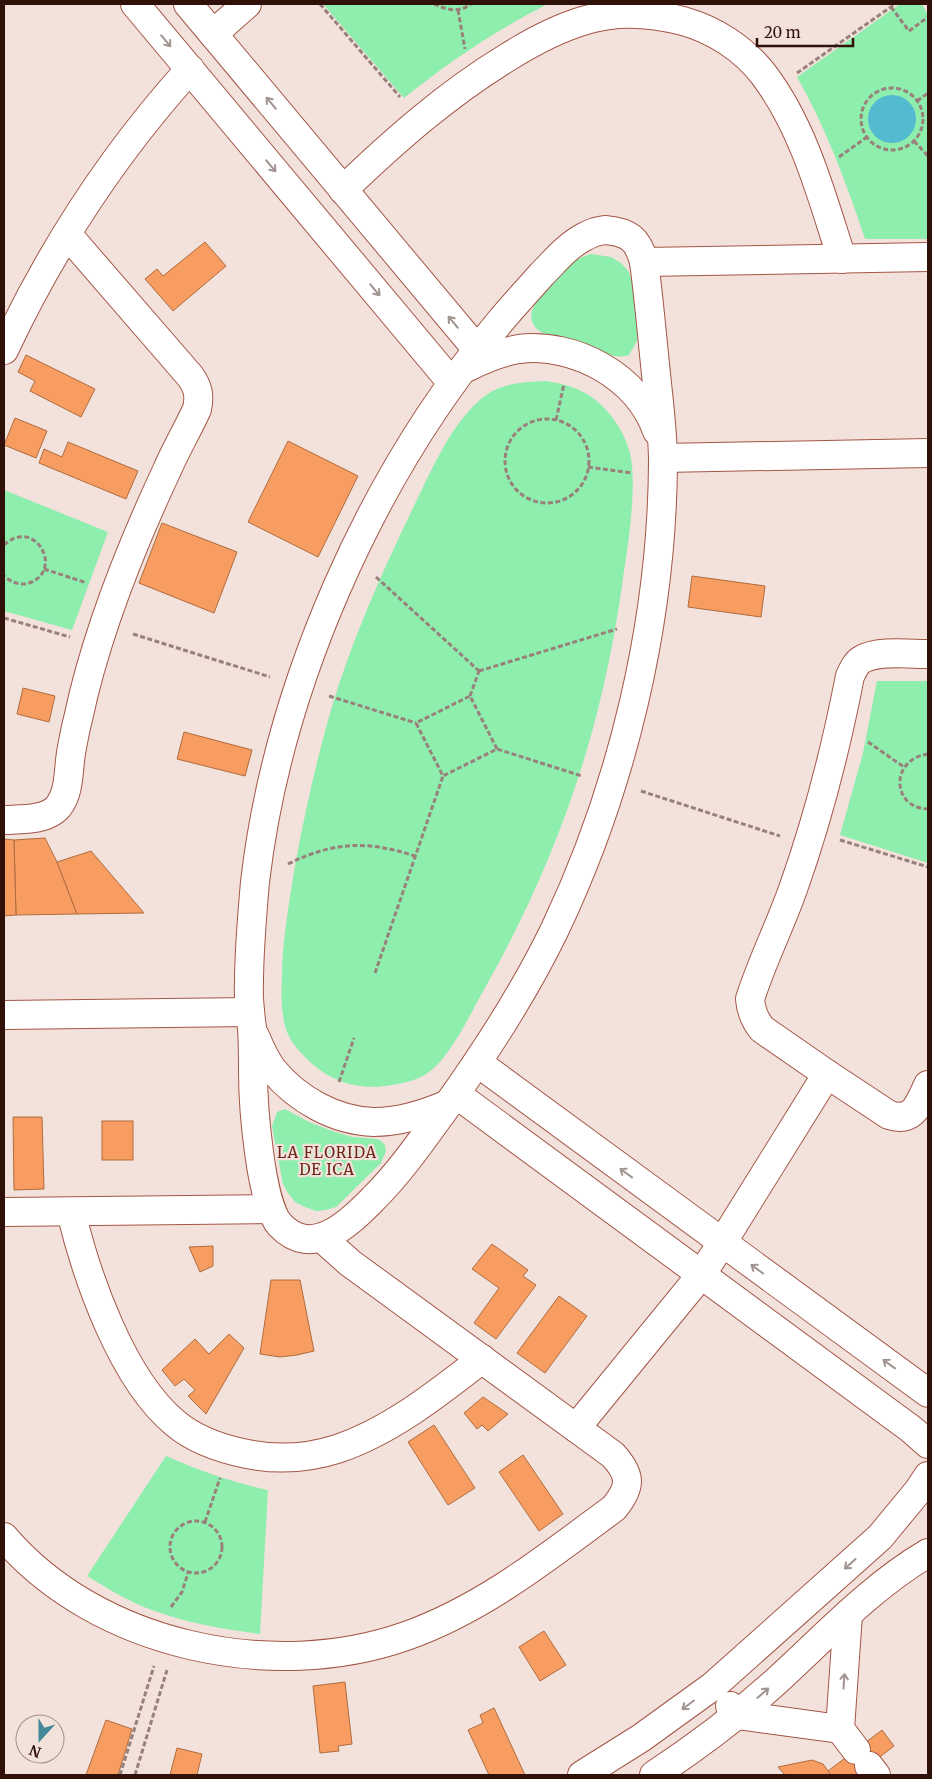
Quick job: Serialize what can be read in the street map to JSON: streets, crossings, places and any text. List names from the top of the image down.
{
  "districts": ["LA FLORIDA DE ICA"],
  "scale_bar": "20 m",
  "north": "bottom"
}
